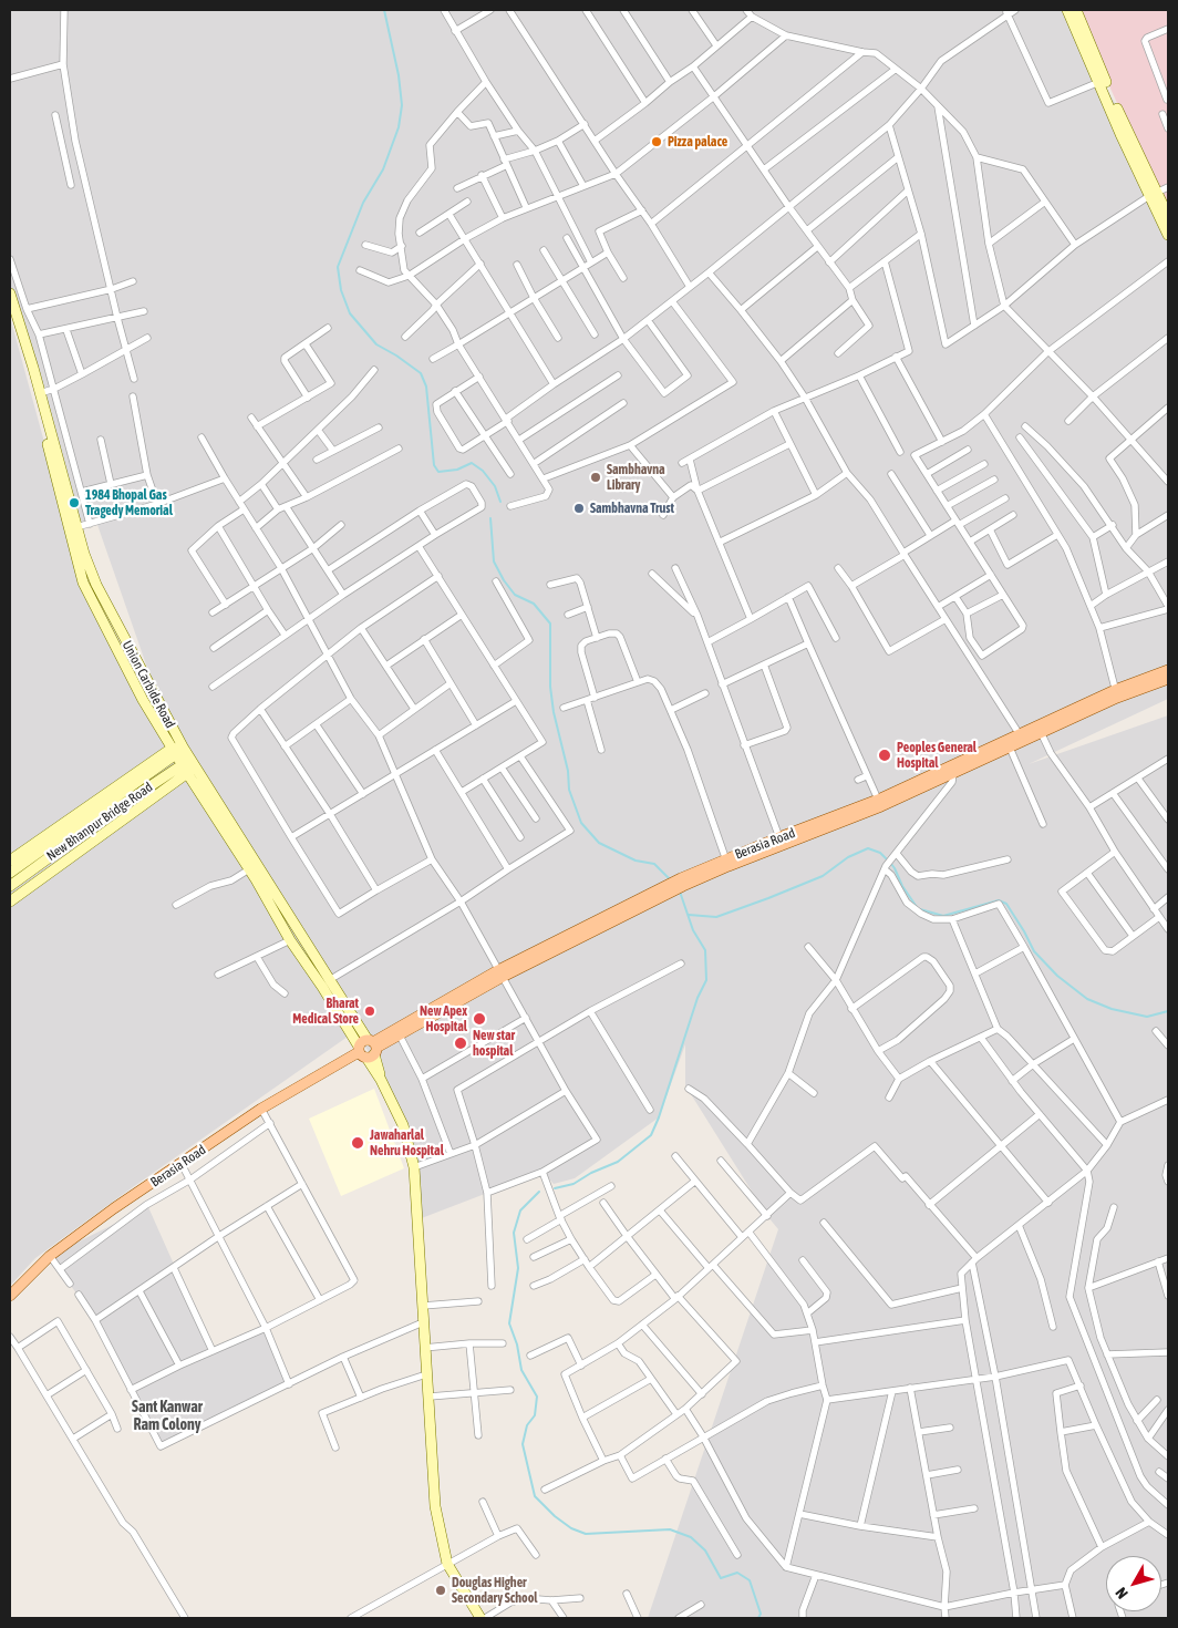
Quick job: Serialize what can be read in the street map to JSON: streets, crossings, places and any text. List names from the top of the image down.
{
  "streets": {
    "main road": ["Berasia Road"],
    "street": ["Union Carbide Road", "New Bhanpur Bridge Road"]
  },
  "crossings": [
    ["Union Carbide Road", "New Bhanpur Bridge Road"],
    ["Union Carbide Road", "Berasia Road"]
  ],
  "districts": ["Sant Kanwar Ram Colony"],
  "places": [
    "Pizza palace",
    "Sambhavna Library",
    "1984 Bhopal Gas Tragedy Memorial",
    "Sambhavna Trust",
    "Peoples General Hospital",
    "Bharat Medical Store",
    "New Apex Hospital",
    "New star hospital",
    "Jawaharlal Nehru Hospital",
    "Douglas Higher Secondary School"
  ],
  "north": "bottom left"
}
